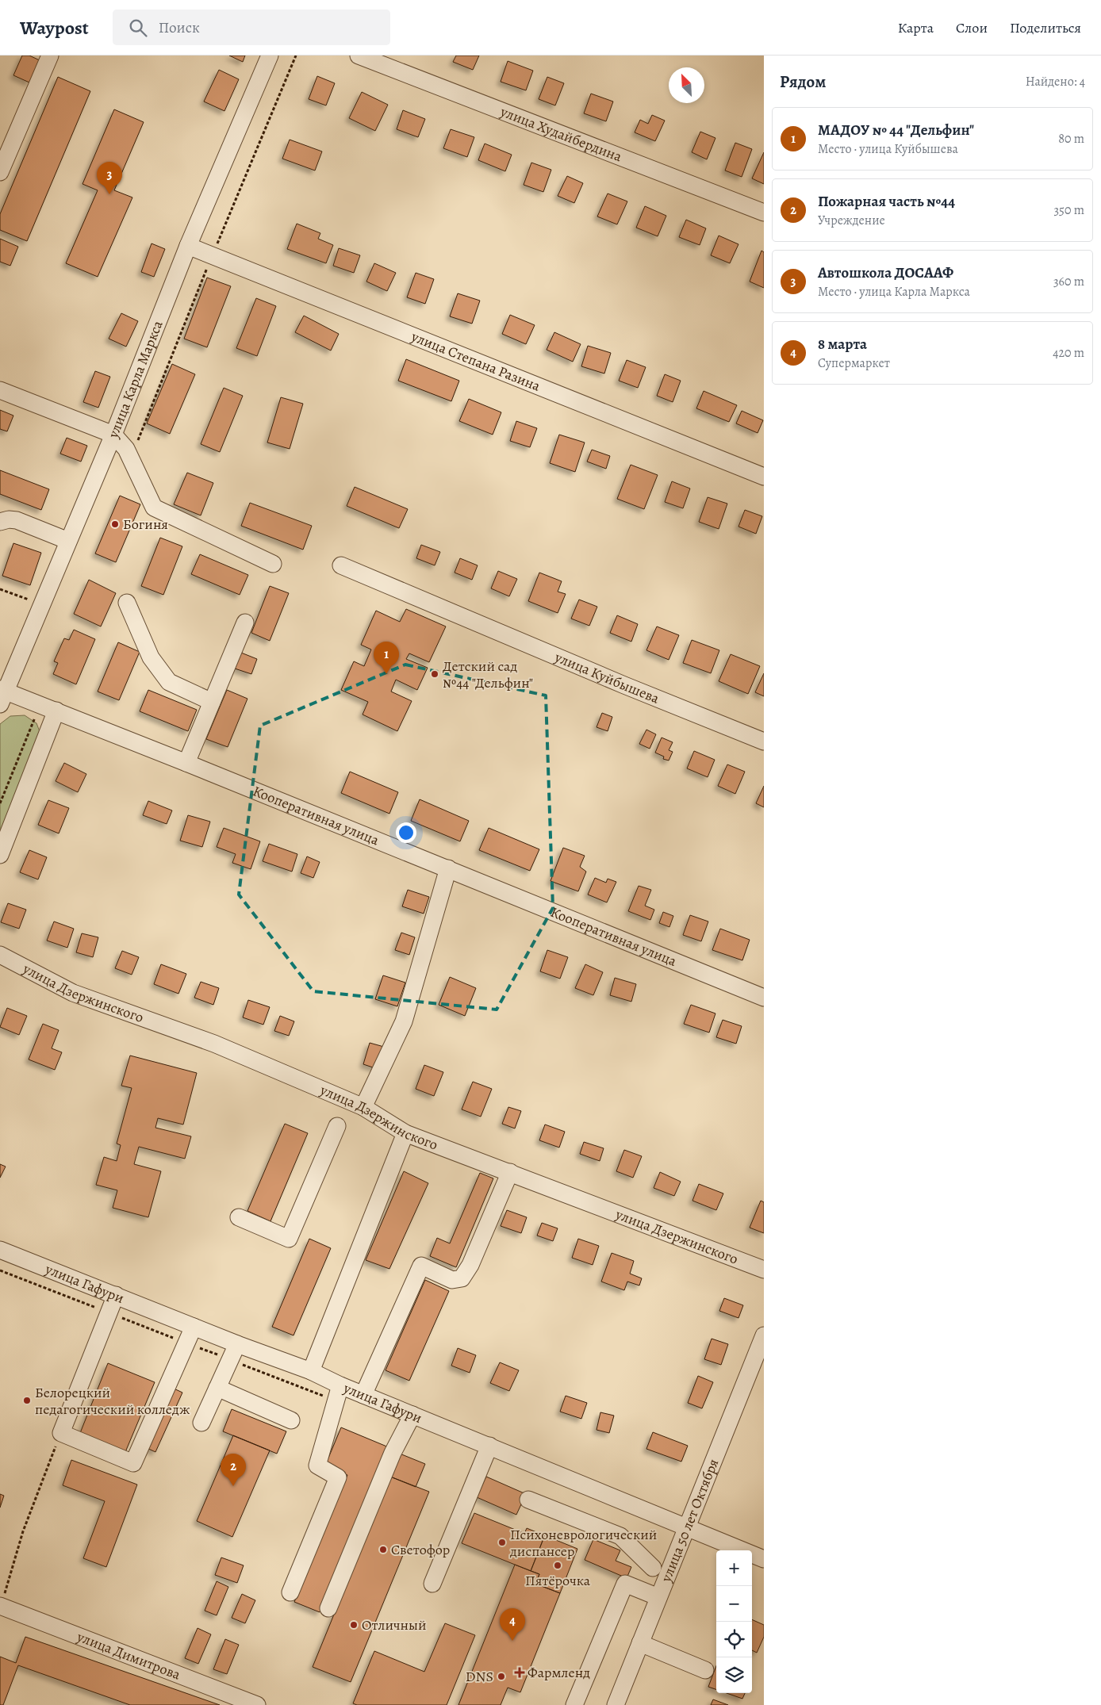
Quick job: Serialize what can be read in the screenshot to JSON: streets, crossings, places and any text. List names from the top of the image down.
{
  "streets": {
    "street": [
      "улица Худайбердина",
      "улица Степана Разина",
      "улица Карла Маркса",
      "улица Куйбышева",
      "Кооперативная улица",
      "улица Дзержинского",
      "улица Гафури",
      "улица 50 лет Октября",
      "улица Димитрова"
    ]
  },
  "crossings": [
    ["улица Степана Разина", "улица Карла Маркса"],
    ["улица Карла Маркса", "Кооперативная улица"],
    ["улица Гафури", "улица 50 лет Октября"]
  ],
  "places": {
    "other": [
      "Богиня",
      "Детский сад №44 \"Дельфин\"",
      "Белорецкий педагогический колледж",
      "Психоневрологический диспансер",
      "Светофор",
      "Пятёрочка",
      "Отличный",
      "DNS"
    ],
    "health": ["Фармленд"]
  },
  "north": "top left",
  "page": {
    "header": "Waypost",
    "search": "Поиск",
    "nav": ["Карта", "Слои", "Поделиться"],
    "heading": ["Рядом", "Найдено: 4"],
    "list": [
      {
        "mark": "1",
        "name": "МАДОУ № 44 \"Дельфин\"",
        "note": "Место · улица Куйбышева",
        "value": "80 m"
      },
      {
        "mark": "2",
        "name": "Пожарная часть №44",
        "note": "Учреждение",
        "value": "350 m"
      },
      {
        "mark": "3",
        "name": "Автошкола ДОСААФ",
        "note": "Место · улица Карла Маркса",
        "value": "360 m"
      },
      {
        "mark": "4",
        "name": "8 марта",
        "note": "Супермаркет",
        "value": "420 m"
      }
    ],
    "pins": [
      "3",
      "1",
      "2",
      "4"
    ],
    "map_buttons": ["+", "−"]
  }
}
